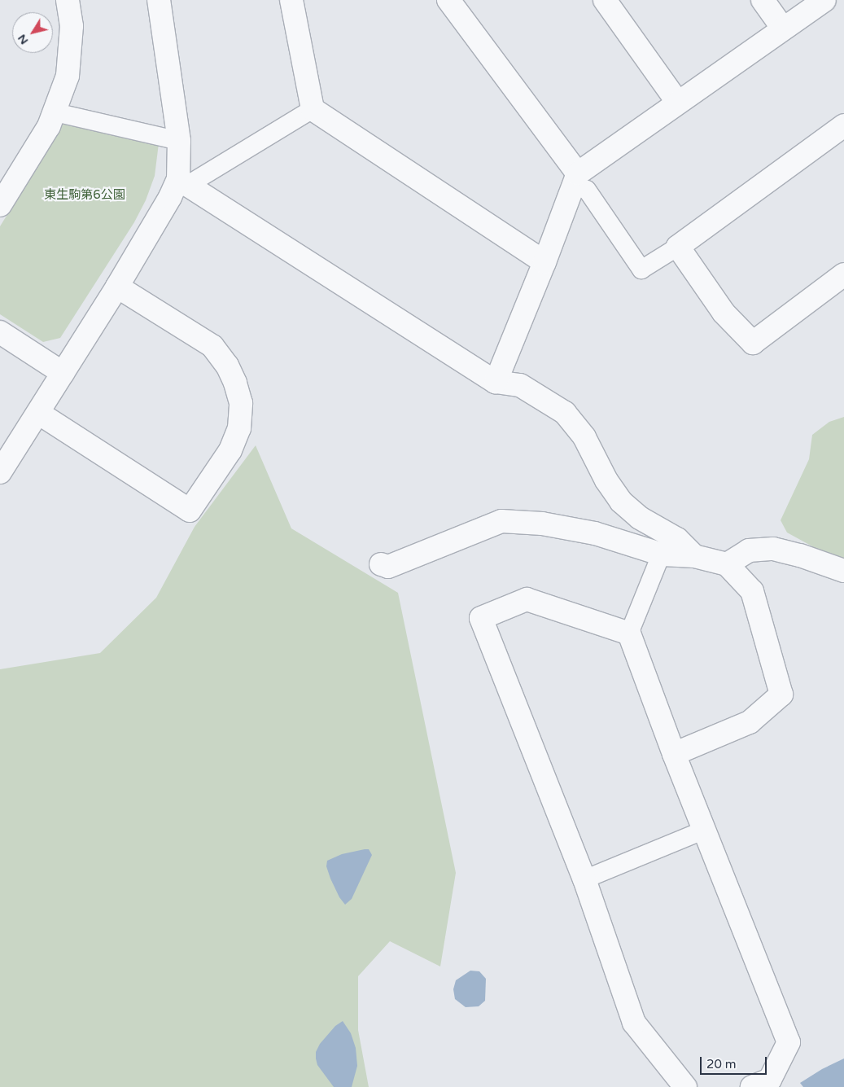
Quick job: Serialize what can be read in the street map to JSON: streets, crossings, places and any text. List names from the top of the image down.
{
  "parks": ["東生駒第6公園"],
  "scale_bar": "20 m",
  "north": "bottom left"
}
